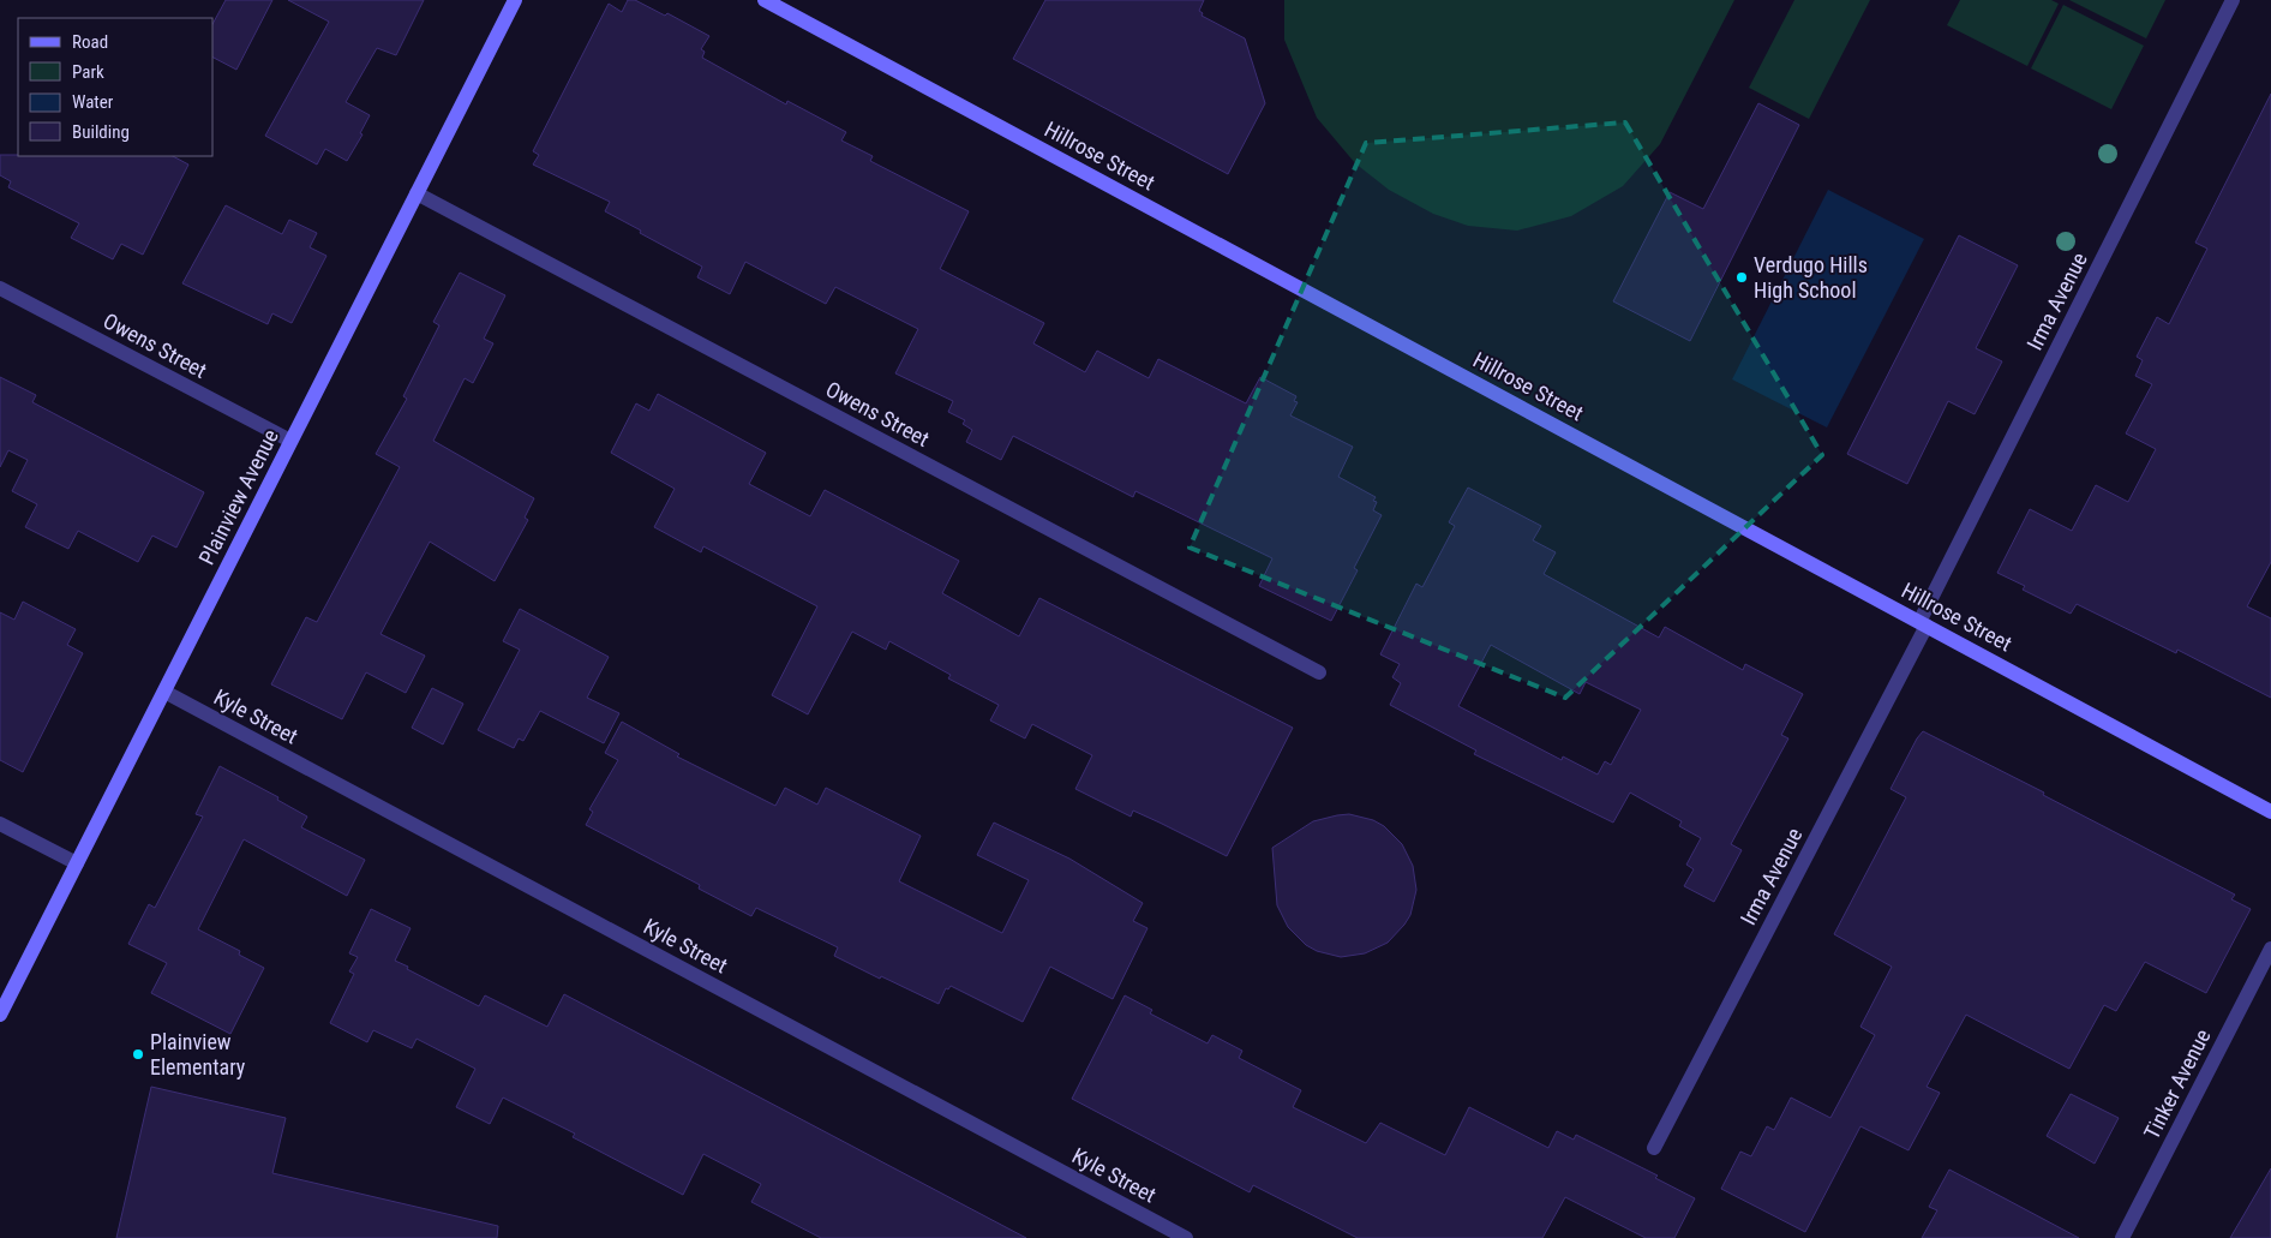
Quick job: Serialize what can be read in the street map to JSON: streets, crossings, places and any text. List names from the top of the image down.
{
  "streets": {
    "street": [
      "Hillrose Street",
      "Irma Avenue",
      "Owens Street",
      "Plainview Avenue",
      "Kyle Street",
      "Tinker Avenue"
    ]
  },
  "crossings": [
    ["Hillrose Street", "Irma Avenue"],
    ["Owens Street", "Plainview Avenue"],
    ["Plainview Avenue", "Kyle Street"]
  ],
  "places": ["Verdugo Hills High School", "Plainview Elementary"],
  "legend": [
    "Road",
    "Park",
    "Water",
    "Building"
  ]
}
